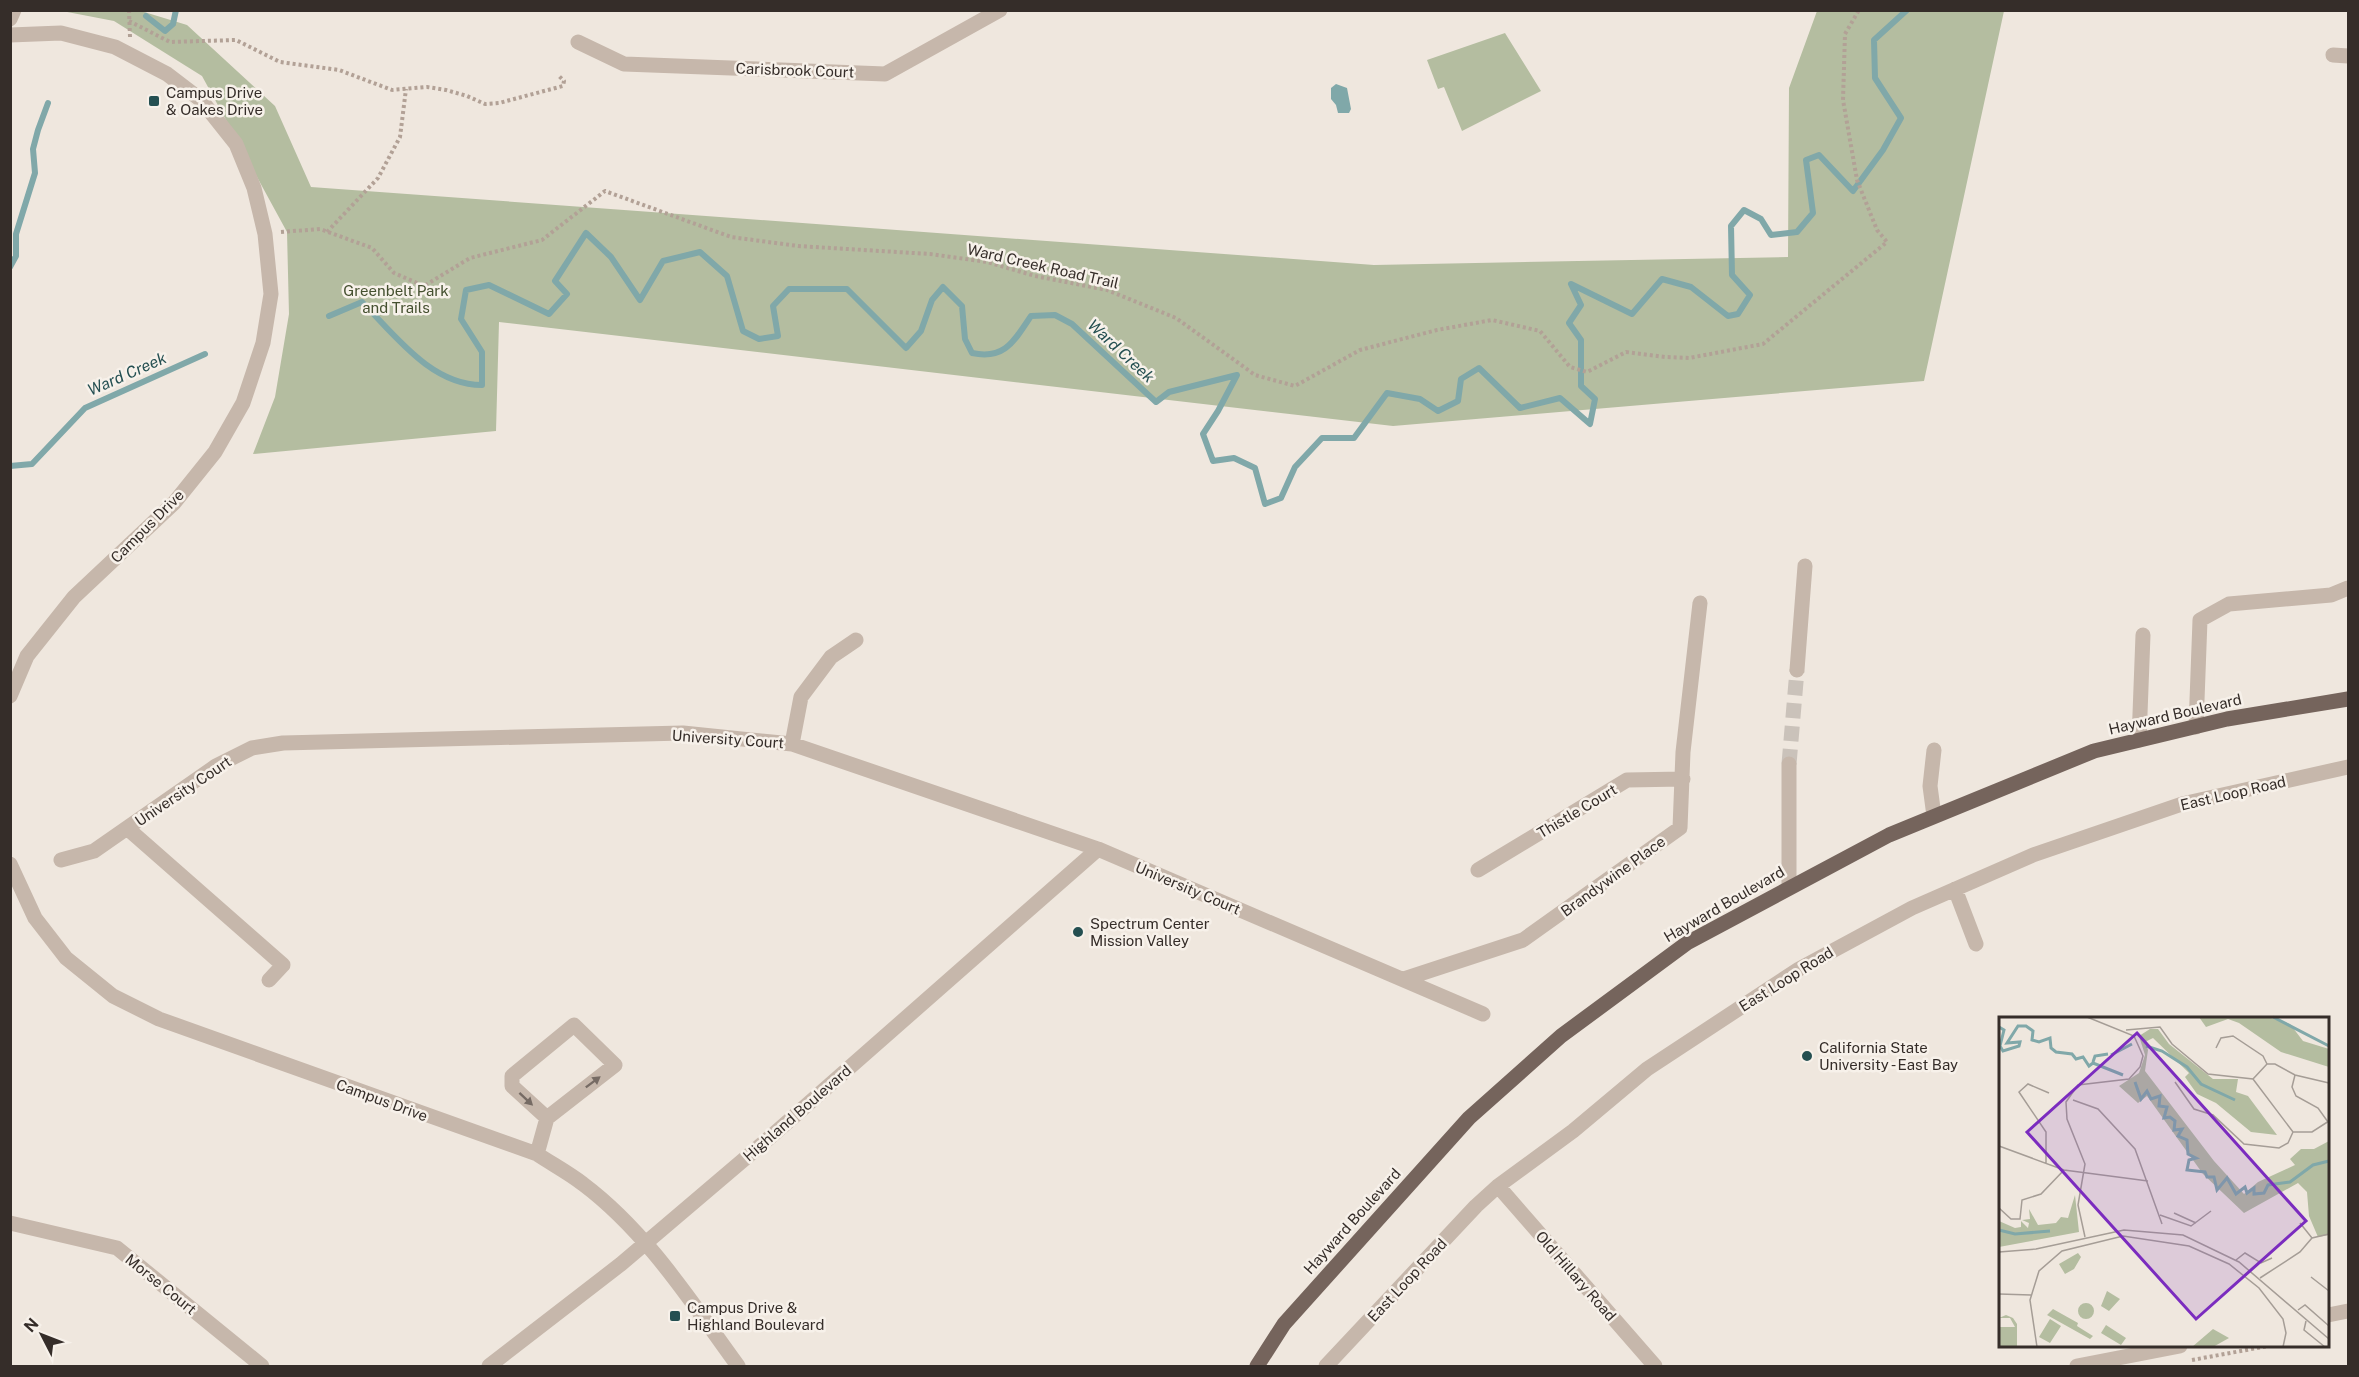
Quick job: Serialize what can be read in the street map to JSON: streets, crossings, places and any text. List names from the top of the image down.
{
  "streets": {
    "main road": ["Hayward Boulevard"],
    "street": [
      "Carisbrook Court",
      "Campus Drive",
      "University Court",
      "East Loop Road",
      "Thistle Court",
      "Brandywine Place",
      "Highland Boulevard",
      "Old Hillary Road",
      "Morse Court"
    ],
    "path": ["Ward Creek Road Trail"]
  },
  "crossings": [
    ["Ward Creek Road Trail", "Campus Drive"],
    ["Campus Drive", "Highland Boulevard"],
    ["University Court", "Brandywine Place"],
    ["University Court", "Highland Boulevard"],
    ["East Loop Road", "Old Hillary Road"],
    ["Thistle Court", "Brandywine Place"]
  ],
  "water": ["Ward Creek"],
  "parks": ["Greenbelt Park and Trails"],
  "places": {
    "transit": ["Campus Drive & Oakes Drive", "Campus Drive & Highland Boulevard"],
    "other": ["Spectrum Center Mission Valley", "California State University - East Bay"]
  },
  "north": "top left"
}
